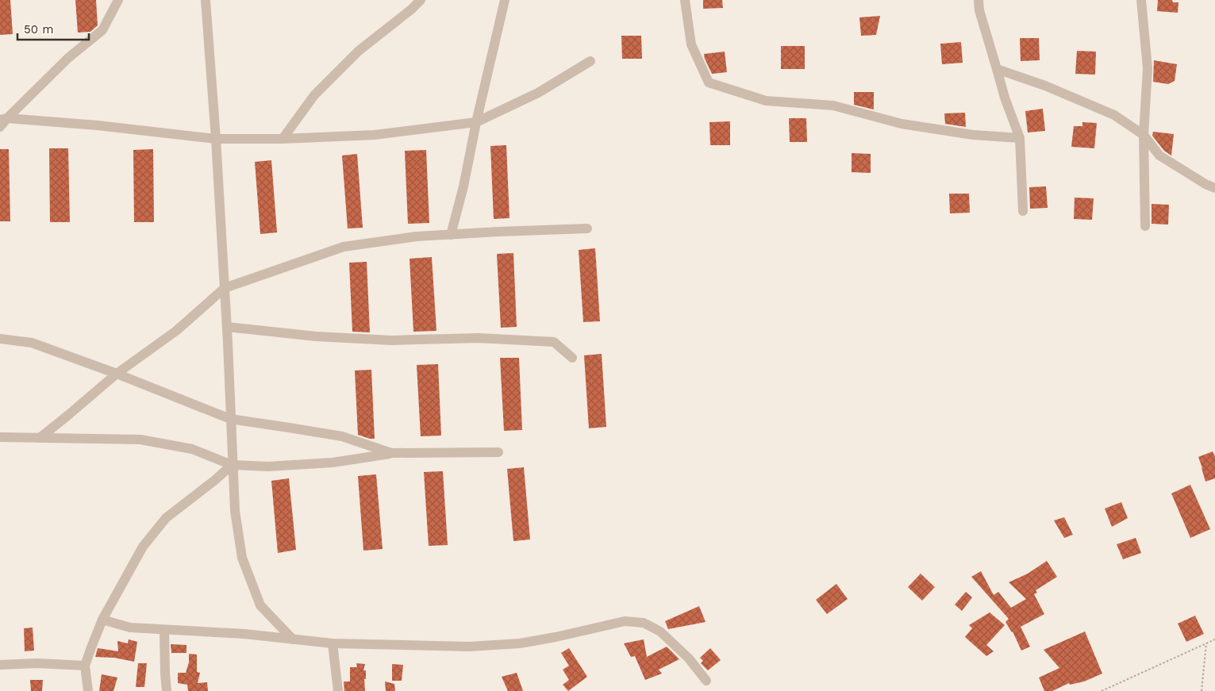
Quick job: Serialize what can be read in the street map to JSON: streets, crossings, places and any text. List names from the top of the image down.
{
  "scale_bar": "50 m"
}
